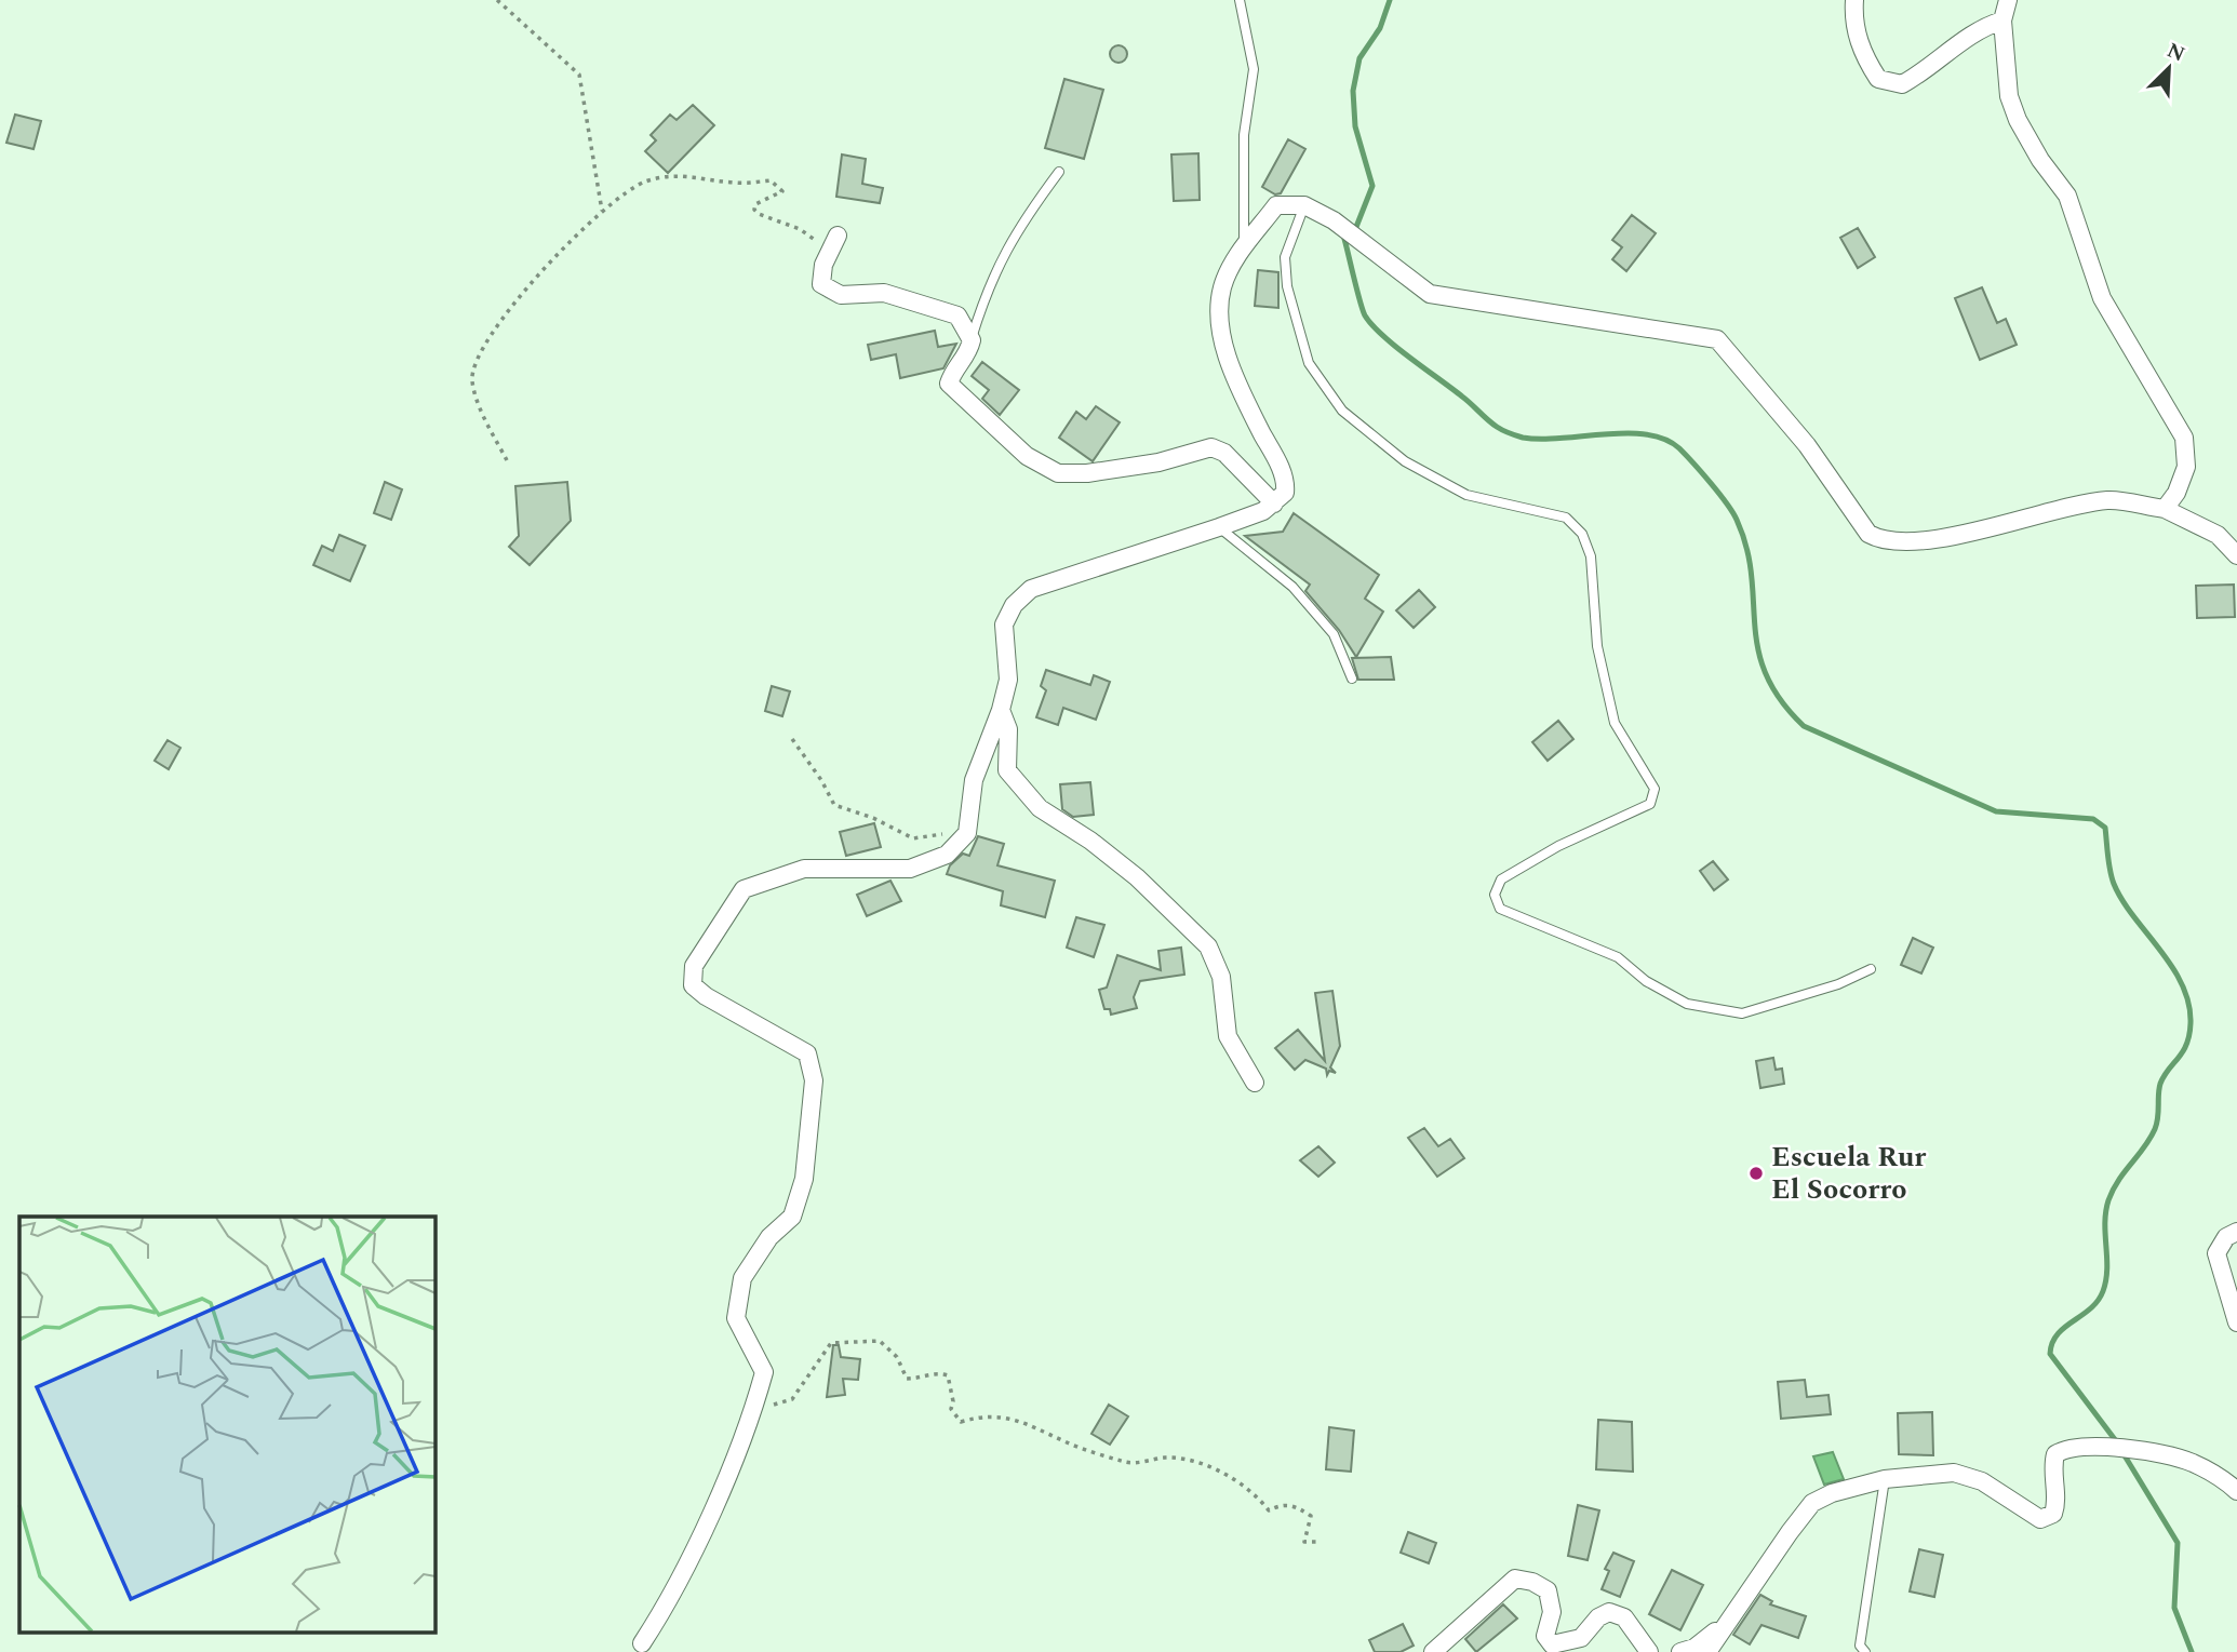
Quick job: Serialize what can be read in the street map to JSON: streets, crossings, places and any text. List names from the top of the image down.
{
  "places": ["Escuela Rur El Socorro"],
  "north": "top right"
}
